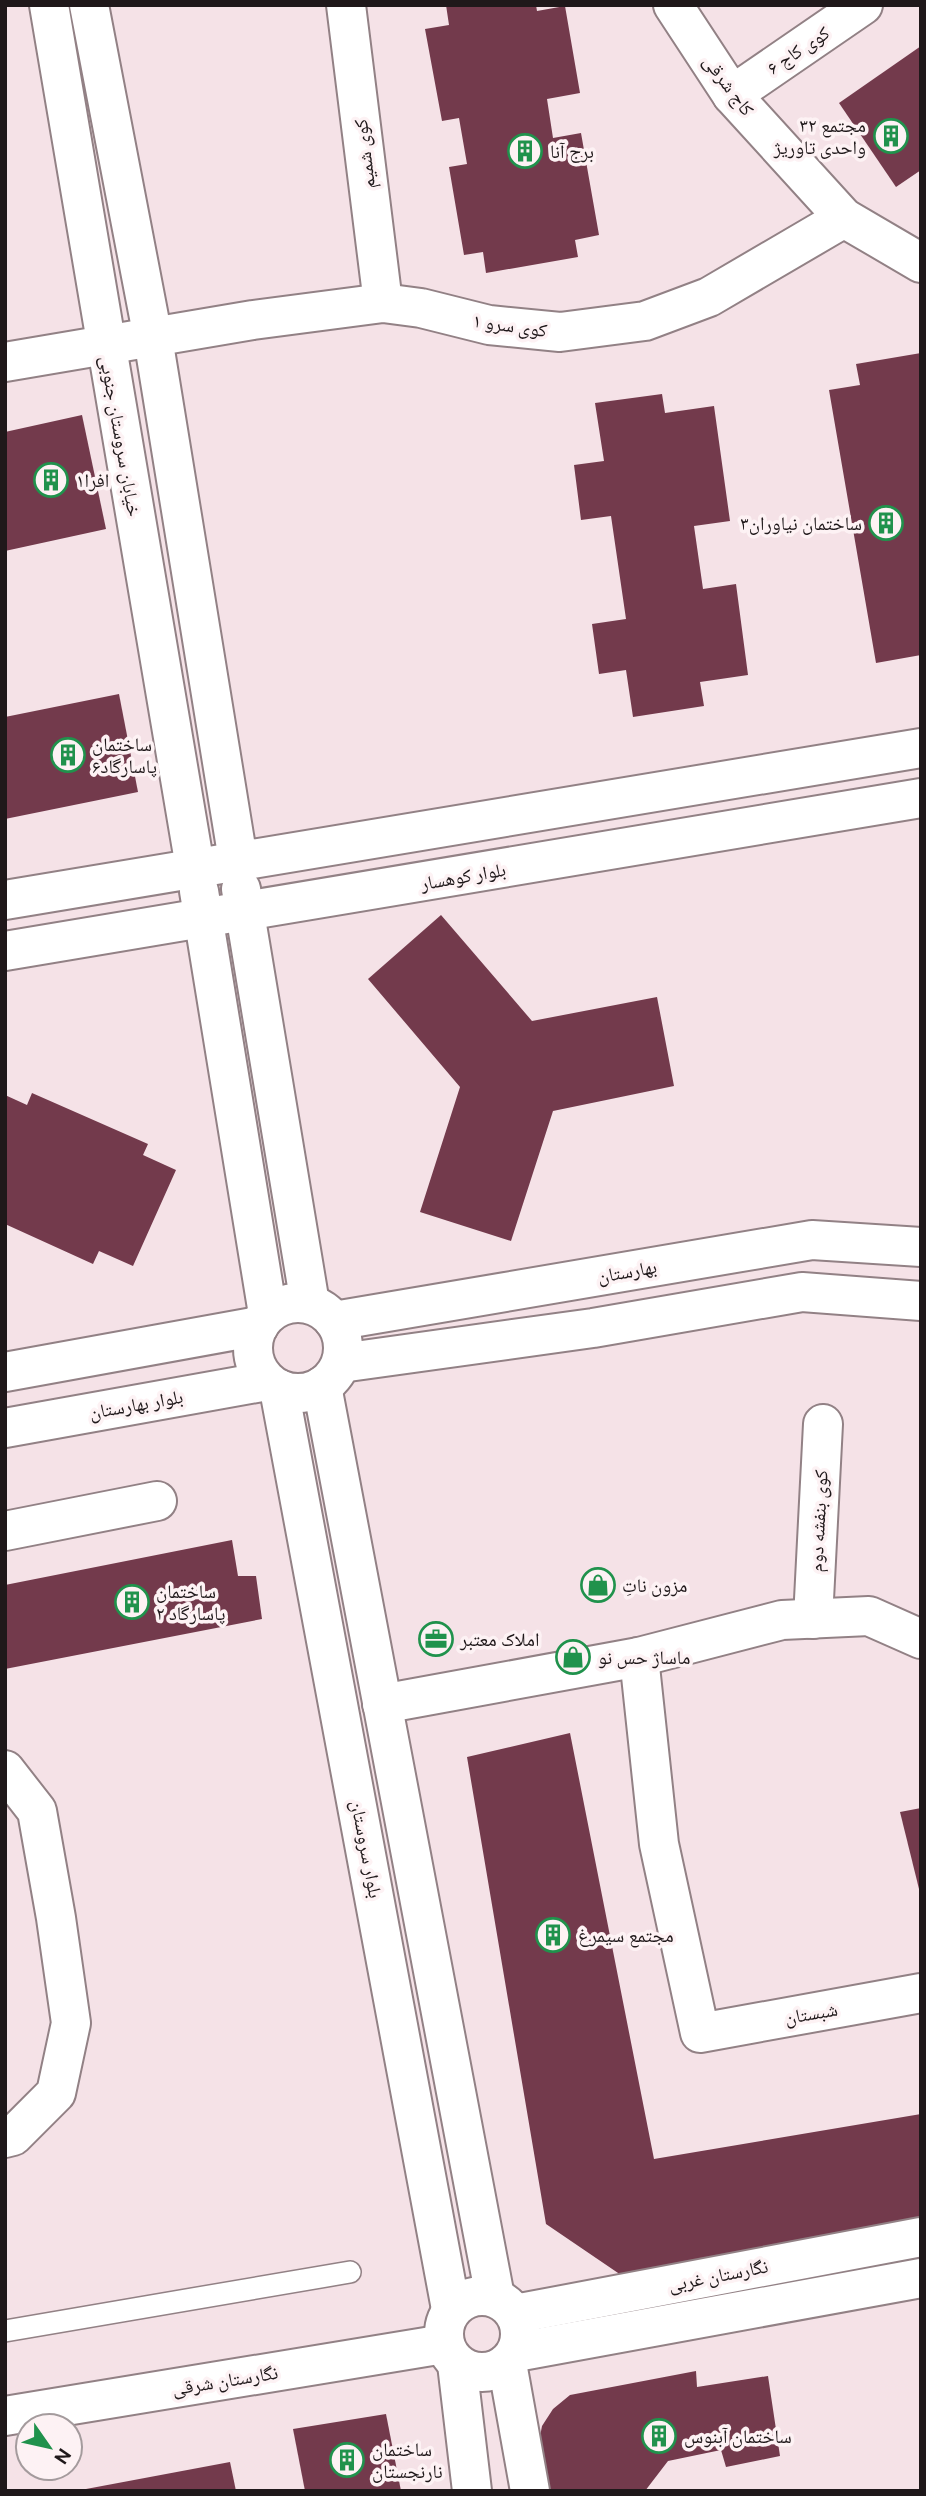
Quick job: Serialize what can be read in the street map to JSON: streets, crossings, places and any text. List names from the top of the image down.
{
  "streets": {
    "street": [
      "کوی کاج ۶",
      "کاج شرقی",
      "کوی شمیم",
      "کوی سرو ۱",
      "خیابان سروستان جنوبی",
      "بلوار کوهسار",
      "بهارستان",
      "بلوار بهارستان",
      "کوی بنفشه دوم",
      "بلوار سروستان",
      "شبستان",
      "نگارستان غربی",
      "نگارستان شرقی"
    ]
  },
  "crossings": [
    ["کوی کاج ۶", "کاج شرقی"],
    ["کاج شرقی", "کوی سرو ۱"],
    ["کوی شمیم", "کوی سرو ۱"],
    ["کوی سرو ۱", "خیابان سروستان جنوبی"],
    ["خیابان سروستان جنوبی", "بلوار کوهسار"],
    ["خیابان سروستان جنوبی", "بهارستان"],
    ["خیابان سروستان جنوبی", "بلوار بهارستان"],
    ["خیابان سروستان جنوبی", "بلوار سروستان"],
    ["بهارستان", "بلوار بهارستان"],
    ["بهارستان", "بلوار سروستان"],
    ["بلوار بهارستان", "بلوار سروستان"],
    ["بلوار سروستان", "نگارستان غربی"],
    ["بلوار سروستان", "نگارستان شرقی"],
    ["نگارستان غربی", "نگارستان شرقی"]
  ],
  "places": {
    "building": [
      "مجتمع ۳۲ واحدی تاوریژ",
      "برج آنا",
      "افرا۱",
      "ساختمان نیاوران۳",
      "ساختمان پاسارگاد۶",
      "ساختمان پاسارگاد ۲",
      "مجتمع سیمرغ",
      "ساختمان آبنوس",
      "ساختمان نارنجستان"
    ],
    "shop": ["مزون ناتِ", "ماساژ حس نو"],
    "office": ["املاک معتبر"]
  },
  "north": "bottom right"
}
